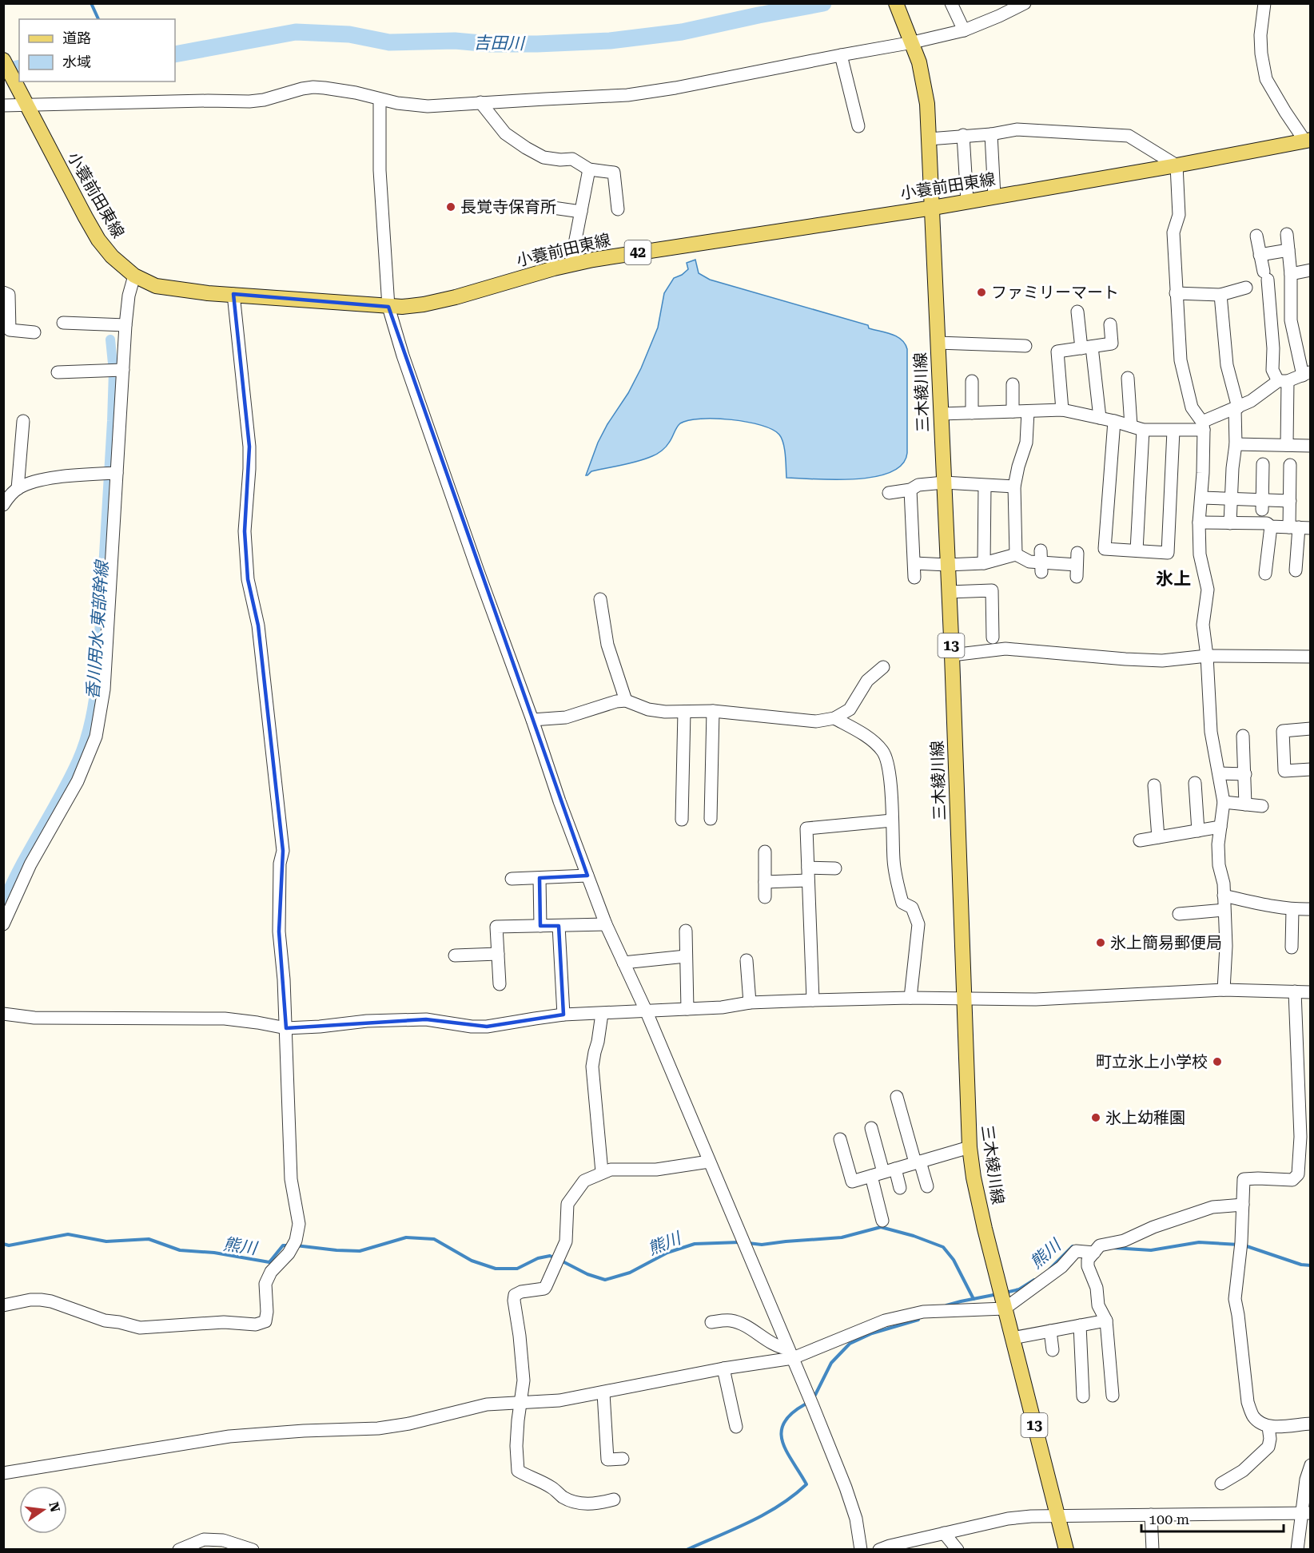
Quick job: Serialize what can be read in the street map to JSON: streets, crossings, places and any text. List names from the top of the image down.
{
  "streets": {
    "main road": [
      "小蓑前田東線",
      "42",
      "三木綾川線",
      "13"
    ]
  },
  "crossings": [
    ["小蓑前田東線", "三木綾川線"]
  ],
  "districts": ["氷上"],
  "water": ["吉田川", "香川用水 東部幹線", "熊川"],
  "places": [
    "長覚寺保育所",
    "ファミリーマート",
    "氷上簡易郵便局",
    "町立氷上小学校",
    "氷上幼稚園"
  ],
  "legend": ["道路", "水域"],
  "scale_bar": "100 m",
  "north": "right"
}
